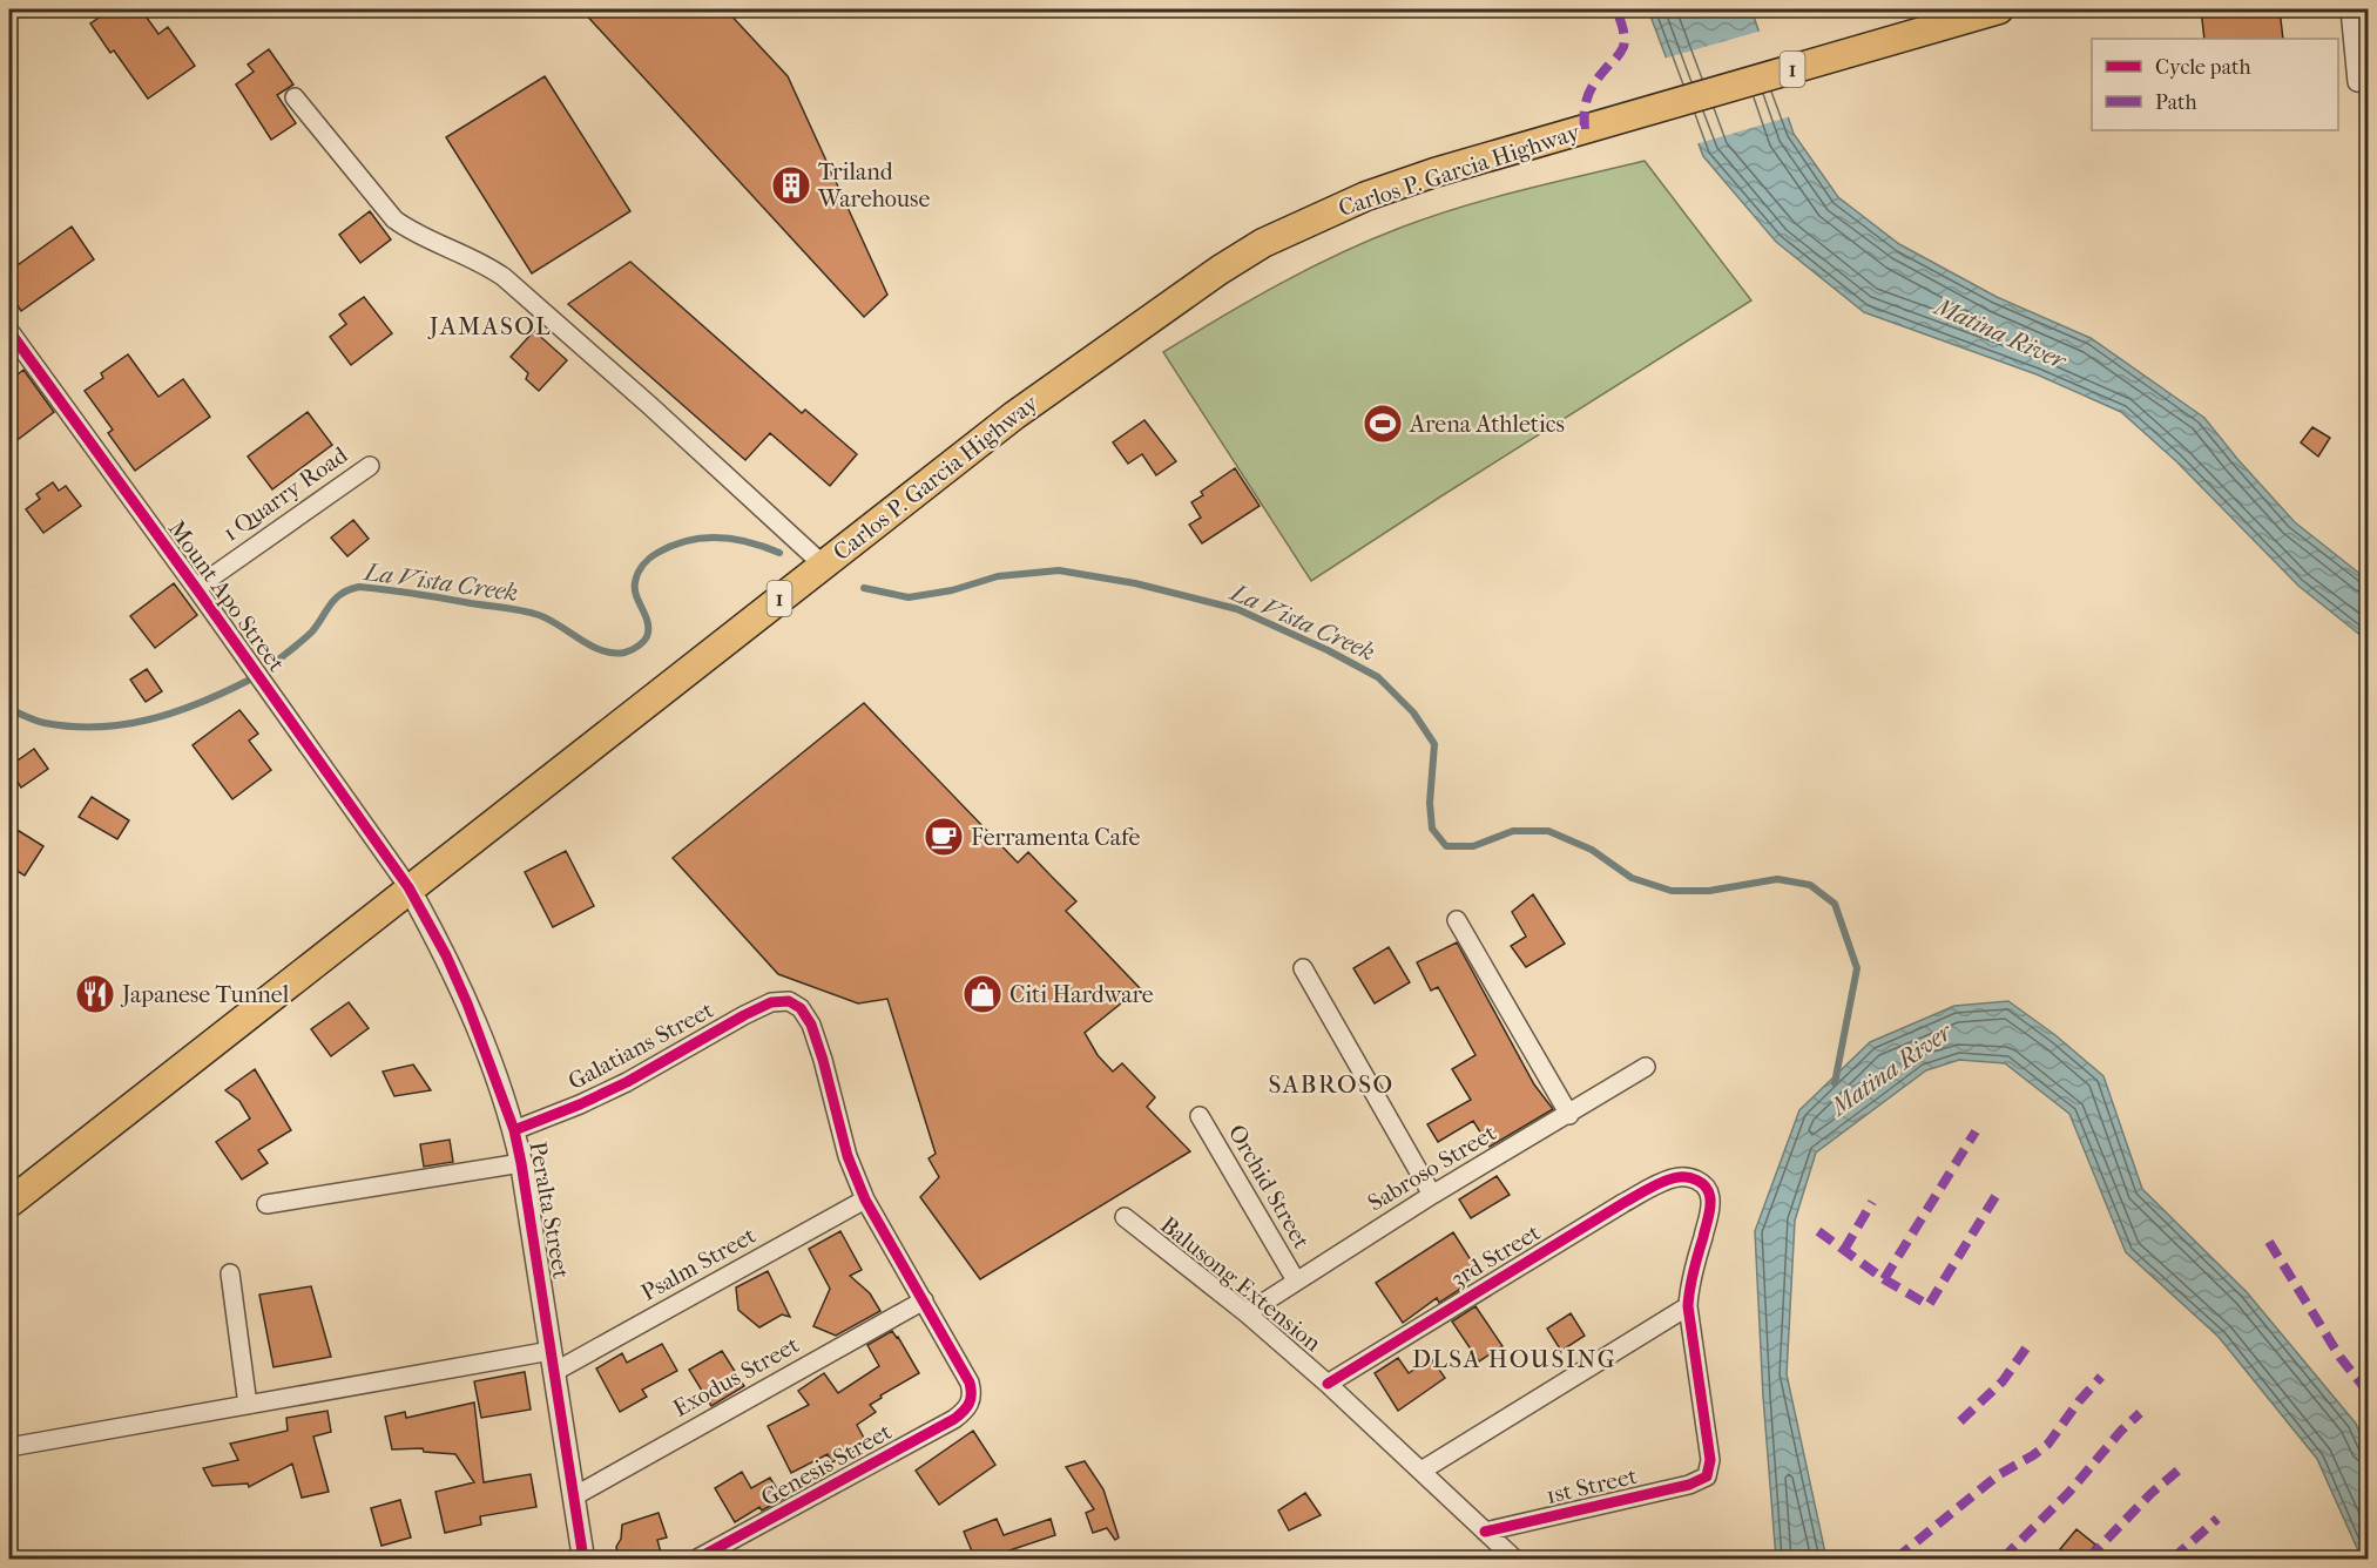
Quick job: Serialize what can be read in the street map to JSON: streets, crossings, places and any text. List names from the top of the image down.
{
  "streets": {
    "highway": ["1", "Carlos P. Garcia Highway"],
    "street": [
      "1 Quarry Road",
      "Mount Apo Street",
      "Galatians Street",
      "Sabroso Street",
      "Orchid Street",
      "Peralta Street",
      "3rd Street",
      "Psalm Street",
      "Balusong Extension",
      "Exodus Street",
      "Genesis Street",
      "1st Street"
    ]
  },
  "crossings": [
    ["Carlos P. Garcia Highway", "Mount Apo Street"],
    ["Carlos P. Garcia Highway", "Peralta Street"],
    ["1 Quarry Road", "Mount Apo Street"],
    ["Mount Apo Street", "Peralta Street"],
    ["Galatians Street", "Peralta Street"],
    ["Galatians Street", "Psalm Street"],
    ["Sabroso Street", "Orchid Street"],
    ["Sabroso Street", "Balusong Extension"],
    ["Peralta Street", "Psalm Street"],
    ["Peralta Street", "Exodus Street"],
    ["3rd Street", "Balusong Extension"],
    ["3rd Street", "1st Street"],
    ["Balusong Extension", "1st Street"],
    ["Exodus Street", "Genesis Street"]
  ],
  "districts": ["JAMASOL", "SABROSO", "DLSA HOUSING"],
  "water": ["Matina River", "La Vista Creek"],
  "places": {
    "building": ["Triland Warehouse"],
    "sports": ["Arena Athletics"],
    "cafe": ["Ferramenta Cafe"],
    "restaurant": ["Japanese Tunnel"],
    "shop": ["Citi Hardware"]
  },
  "legend": ["Cycle path", "Path"]
}
